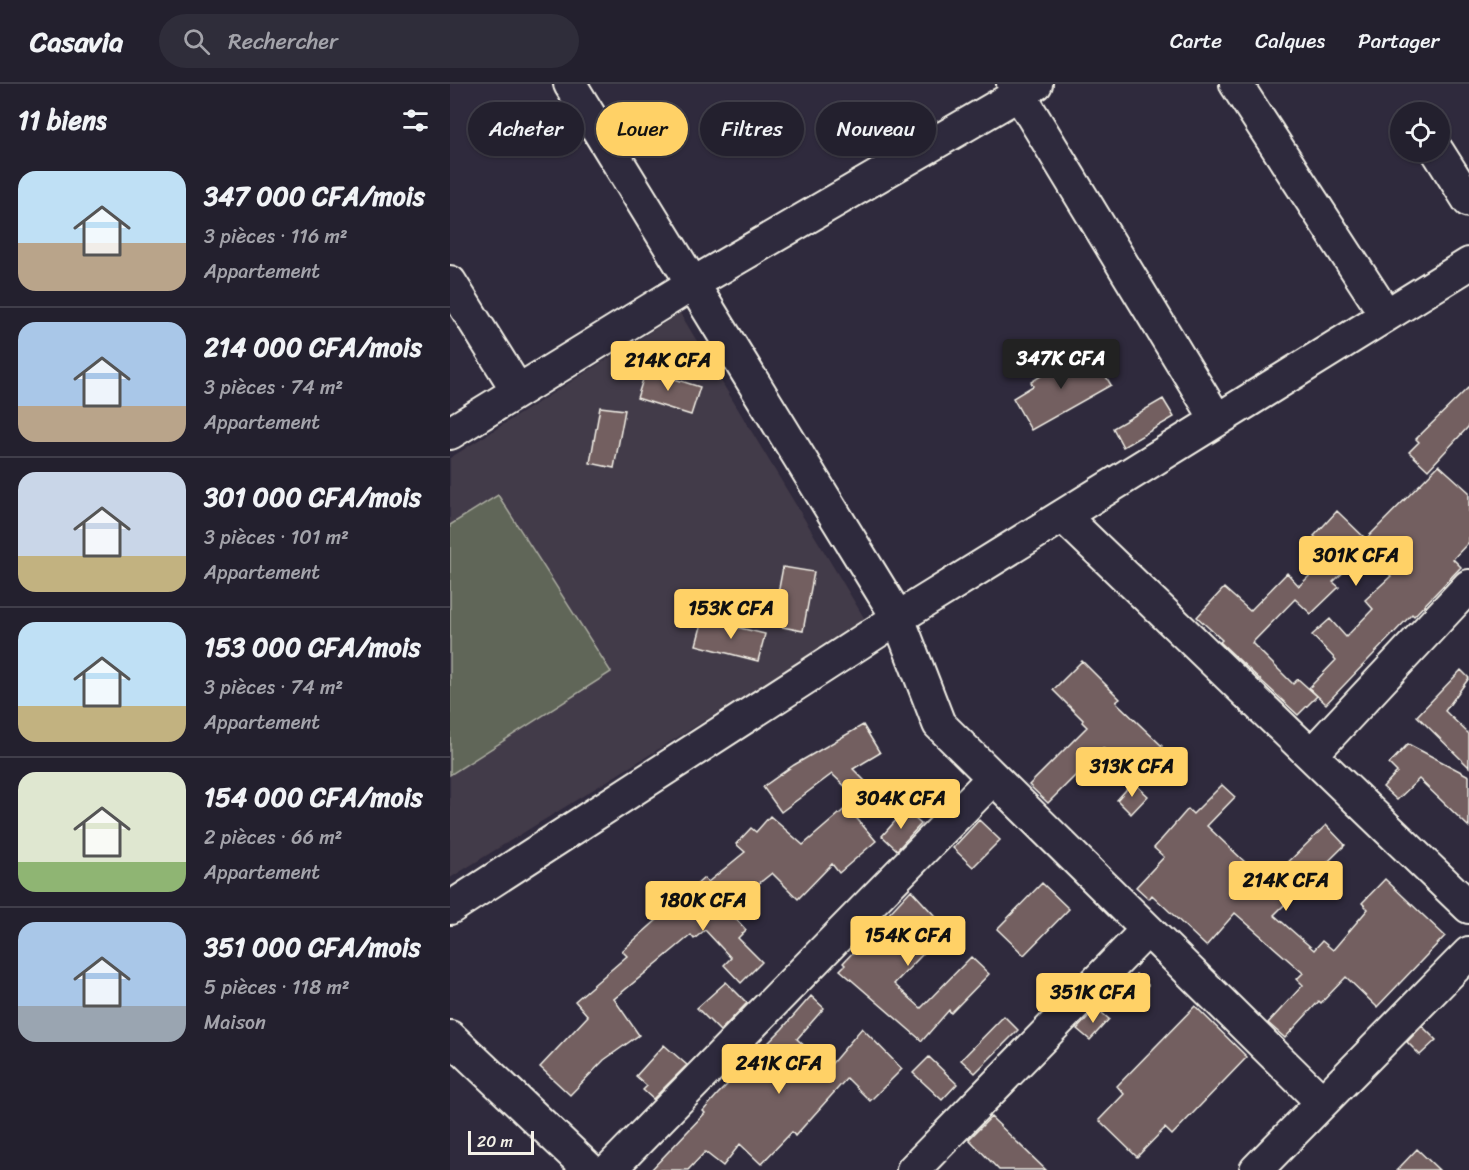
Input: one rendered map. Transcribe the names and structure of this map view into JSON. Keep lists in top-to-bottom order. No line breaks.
{"scale_bar":"20 m","page":{"header":"Casavia","search":"Rechercher","nav":["Carte","Calques","Partager"],"heading":"11 biens","chip":["Acheter","Louer","Filtres","Nouveau"],"list":[{"name":"347 000 CFA/mois","note":"3 pièces · 116 m² · Appartement"},{"name":"214 000 CFA/mois","note":"3 pièces · 74 m² · Appartement"},{"name":"301 000 CFA/mois","note":"3 pièces · 101 m² · Appartement"},{"name":"153 000 CFA/mois","note":"3 pièces · 74 m² · Appartement"},{"name":"154 000 CFA/mois","note":"2 pièces · 66 m² · Appartement"},{"name":"351 000 CFA/mois","note":"5 pièces · 118 m² · Maison"}],"price":["347K CFA","214K CFA","301K CFA","153K CFA","313K CFA","304K CFA","214K CFA","180K CFA","154K CFA","351K CFA","241K CFA"],"scale":"20 m"}}
